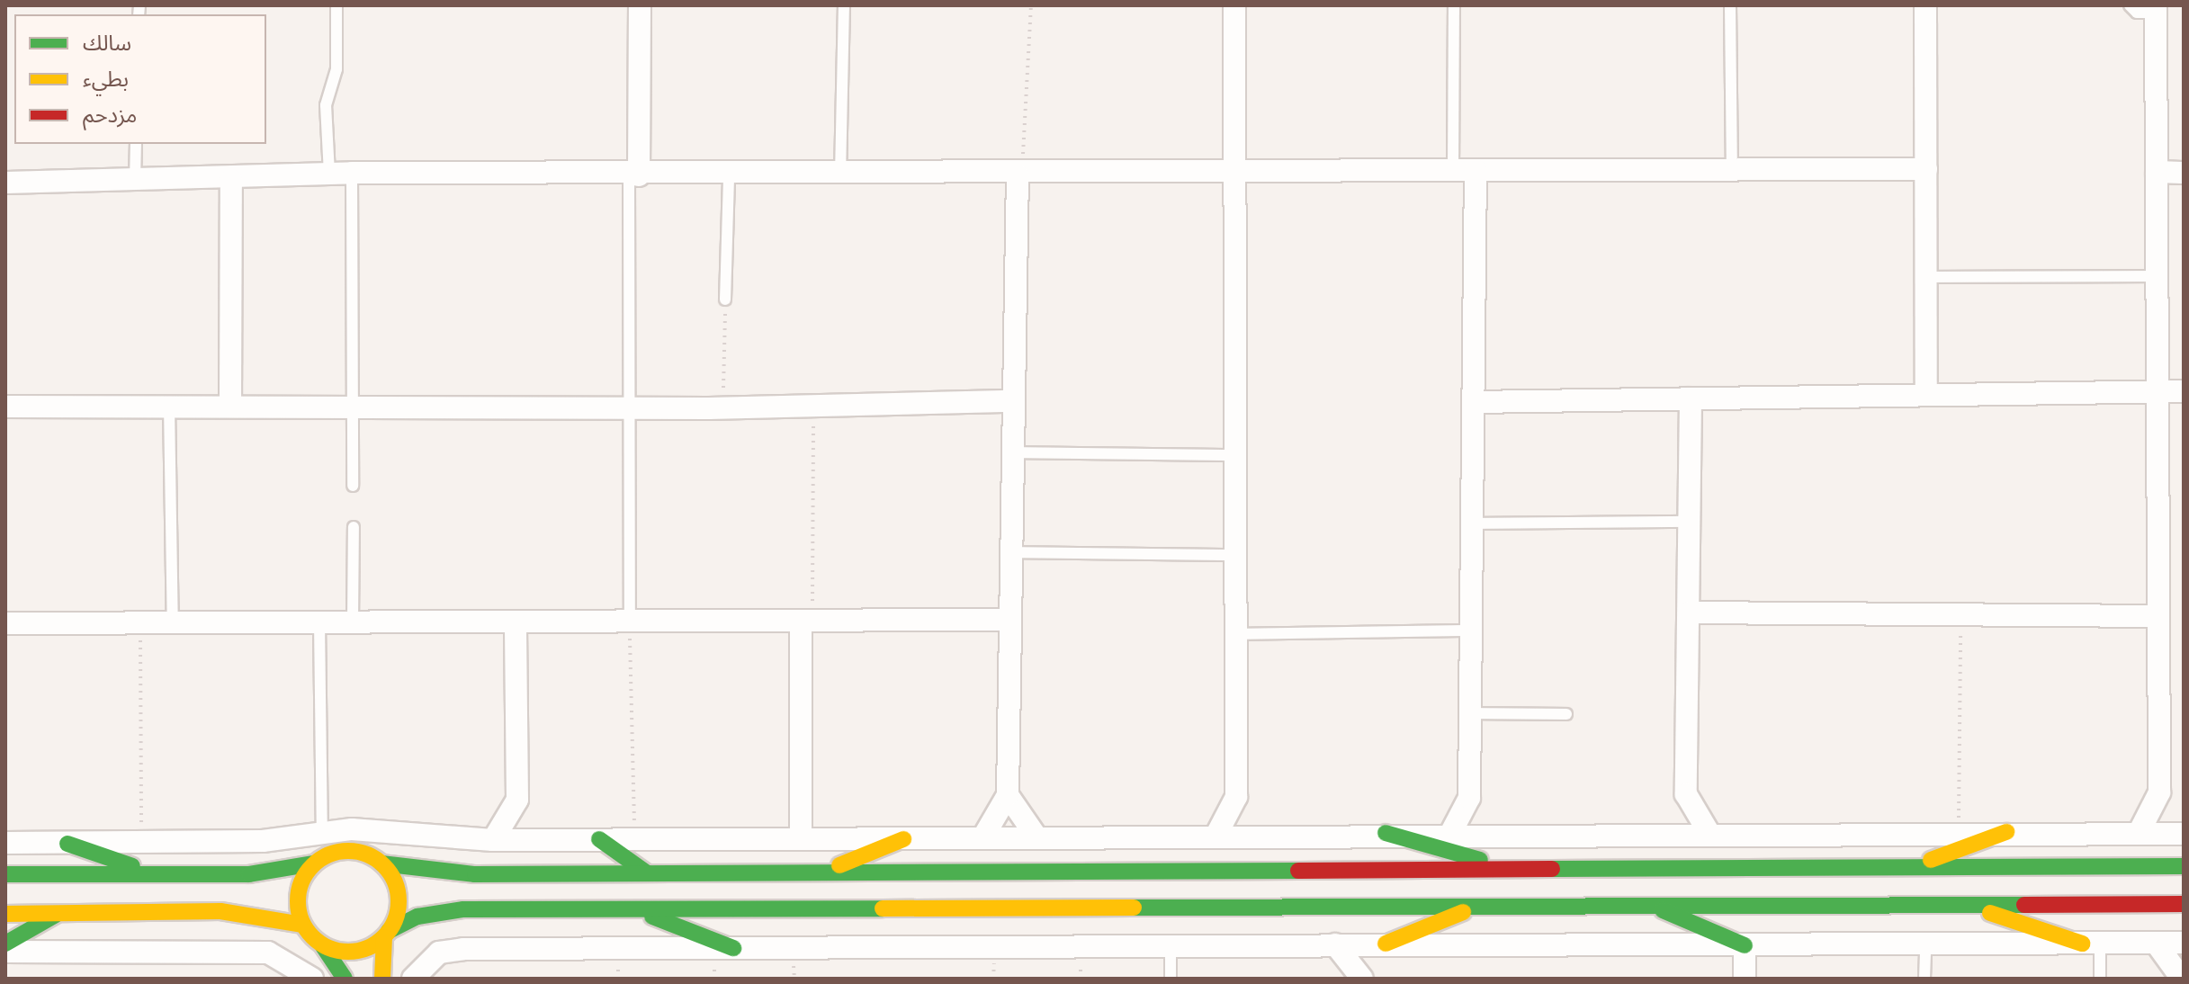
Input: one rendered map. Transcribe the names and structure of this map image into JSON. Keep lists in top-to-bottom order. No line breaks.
{"legend":["سالك","بطيء","مزدحم"]}
